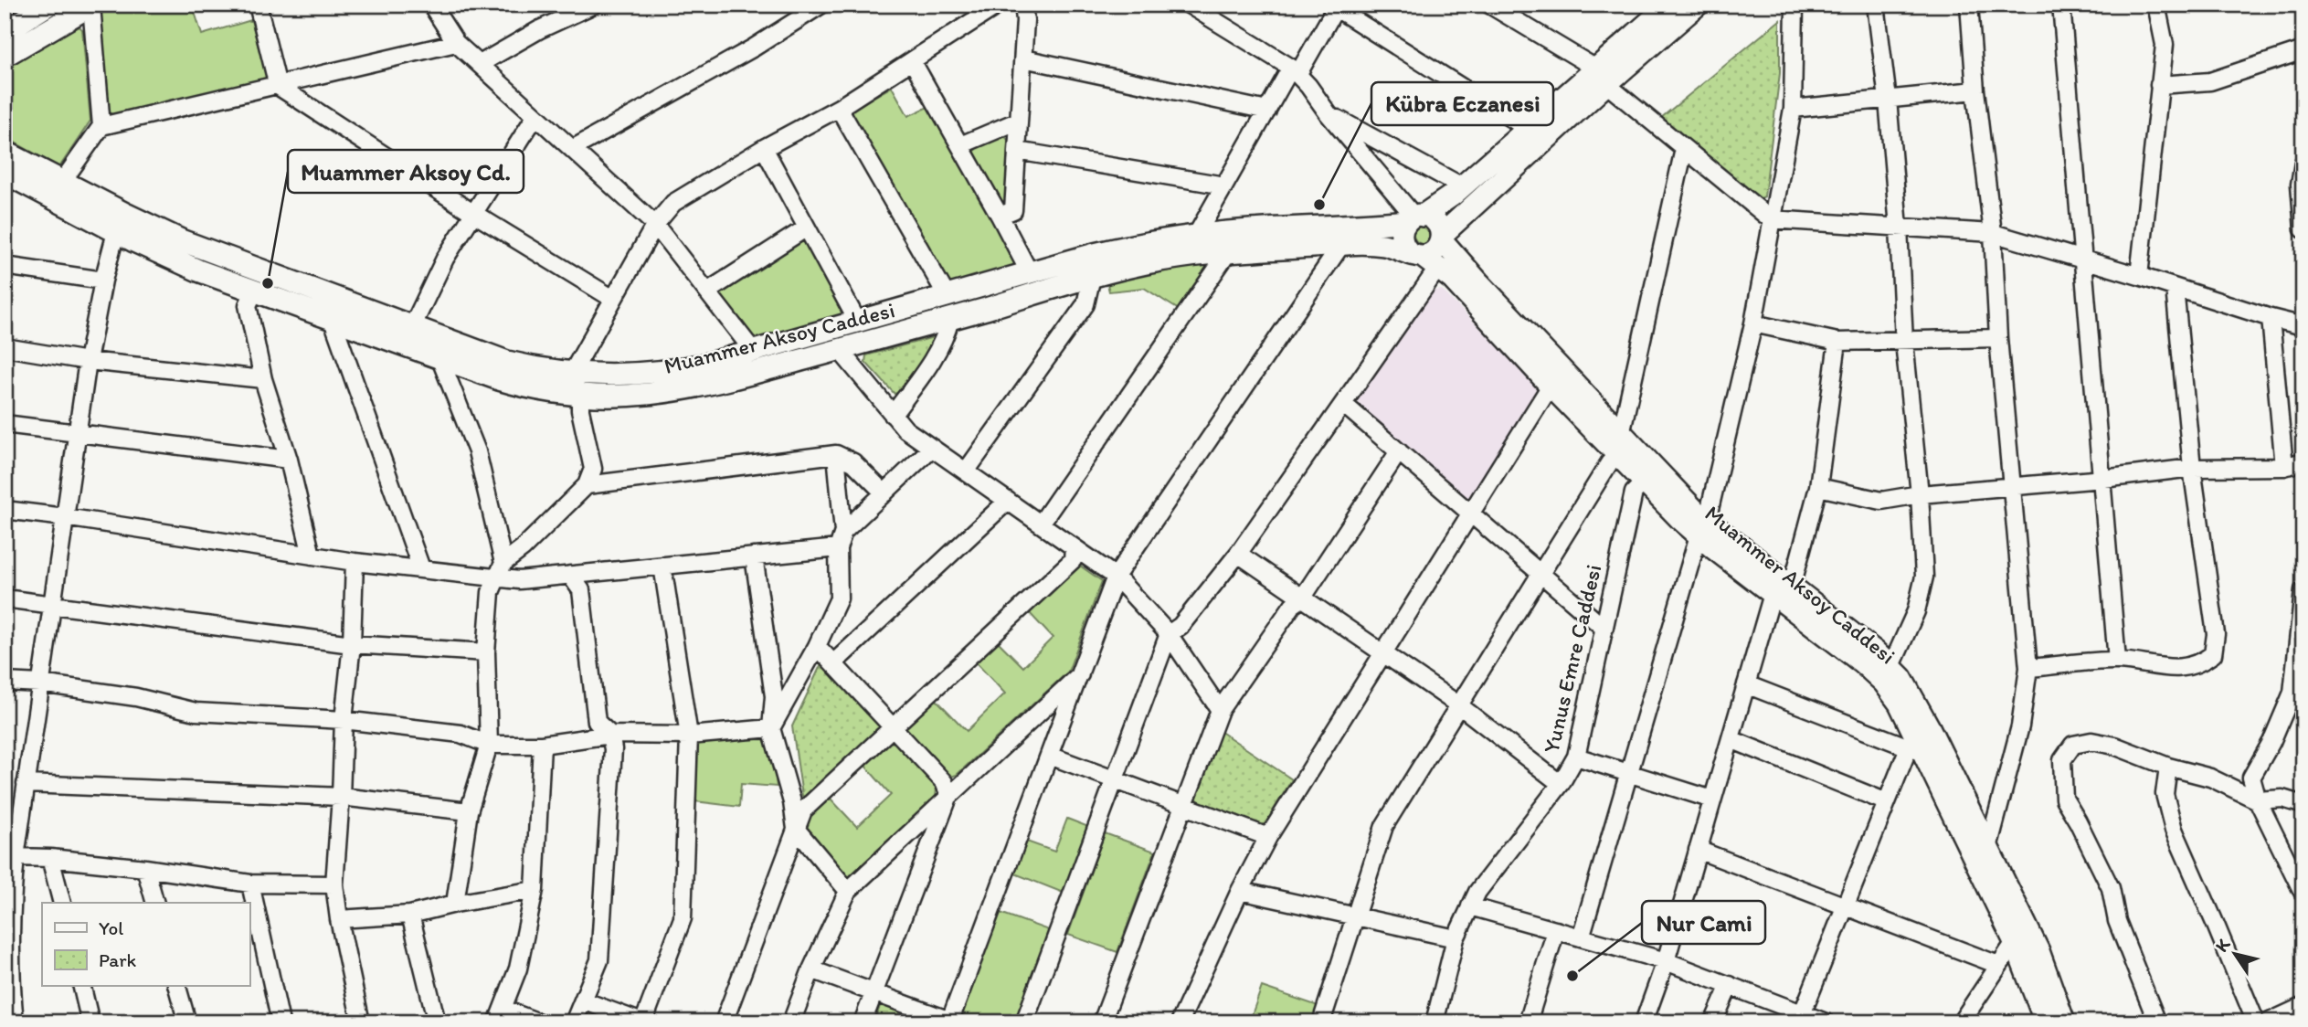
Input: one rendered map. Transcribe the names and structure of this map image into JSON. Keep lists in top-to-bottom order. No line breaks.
{"streets":{"main road":["Muammer Aksoy Caddesi"],"street":["Yunus Emre Caddesi"]},"places":["Kübra Eczanesi","Muammer Aksoy Cd.","Nur Cami"],"legend":["Yol","Park"],"north":"top left"}
